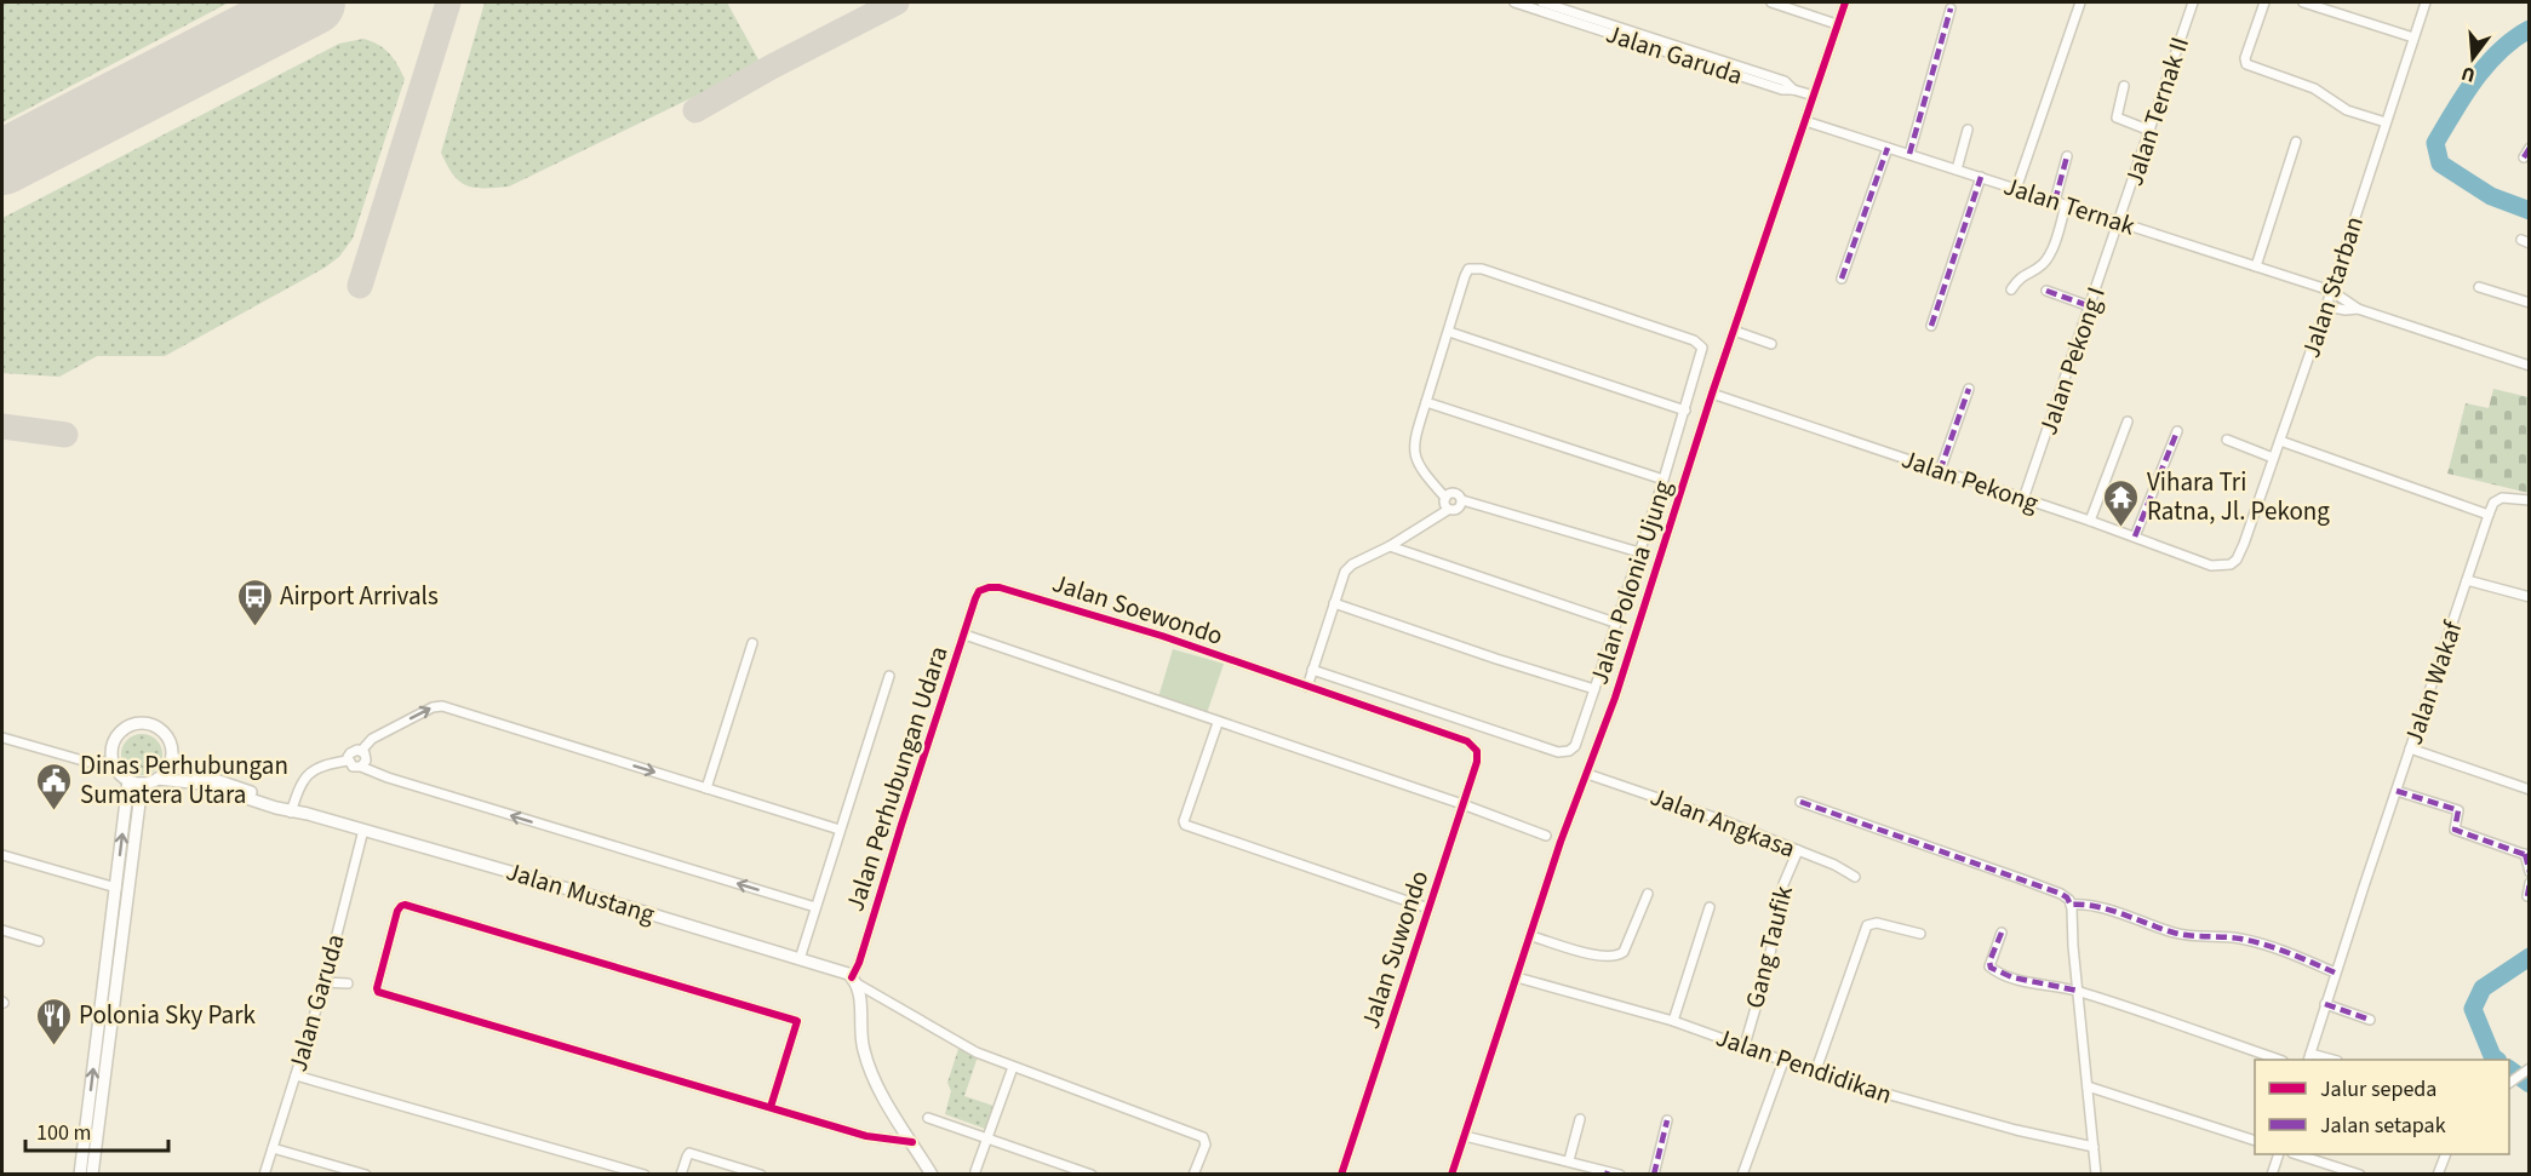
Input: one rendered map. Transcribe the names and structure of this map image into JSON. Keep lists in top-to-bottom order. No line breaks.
{"streets":{"main road":["Jalan Perhubungan Udara","Jalan Mustang"],"street":["Jalan Garuda","Jalan Ternak II","Jalan Ternak","Jalan Starban","Jalan Pekong I","Jalan Pekong","Jalan Polonia Ujung","Jalan Soewondo","Jalan Wakaf","Jalan Angkasa","Gang Taufik","Jalan Suwondo","Jalan Pendidikan"]},"crossings":[["Jalan Garuda","Jalan Polonia Ujung"],["Jalan Garuda","Jalan Mustang"],["Jalan Ternak II","Jalan Ternak"],["Jalan Ternak II","Jalan Pekong I"],["Jalan Ternak","Jalan Starban"],["Jalan Ternak","Jalan Pekong I"],["Jalan Ternak","Jalan Polonia Ujung"],["Jalan Starban","Jalan Pekong"],["Jalan Pekong I","Jalan Pekong"],["Jalan Pekong","Jalan Polonia Ujung"],["Jalan Polonia Ujung","Jalan Angkasa"],["Jalan Polonia Ujung","Jalan Pendidikan"],["Jalan Soewondo","Jalan Perhubungan Udara"],["Jalan Soewondo","Jalan Suwondo"],["Jalan Perhubungan Udara","Jalan Mustang"],["Jalan Angkasa","Gang Taufik"],["Gang Taufik","Jalan Pendidikan"]],"places":{"temple":["Vihara Tri Ratna, Jl. Pekong"],"bus stop":["Airport Arrivals"],"public building":["Dinas Perhubungan Sumatera Utara"],"restaurant":["Polonia Sky Park"]},"legend":["Jalur sepeda","Jalan setapak"],"scale_bar":"100 m","north":"bottom"}
